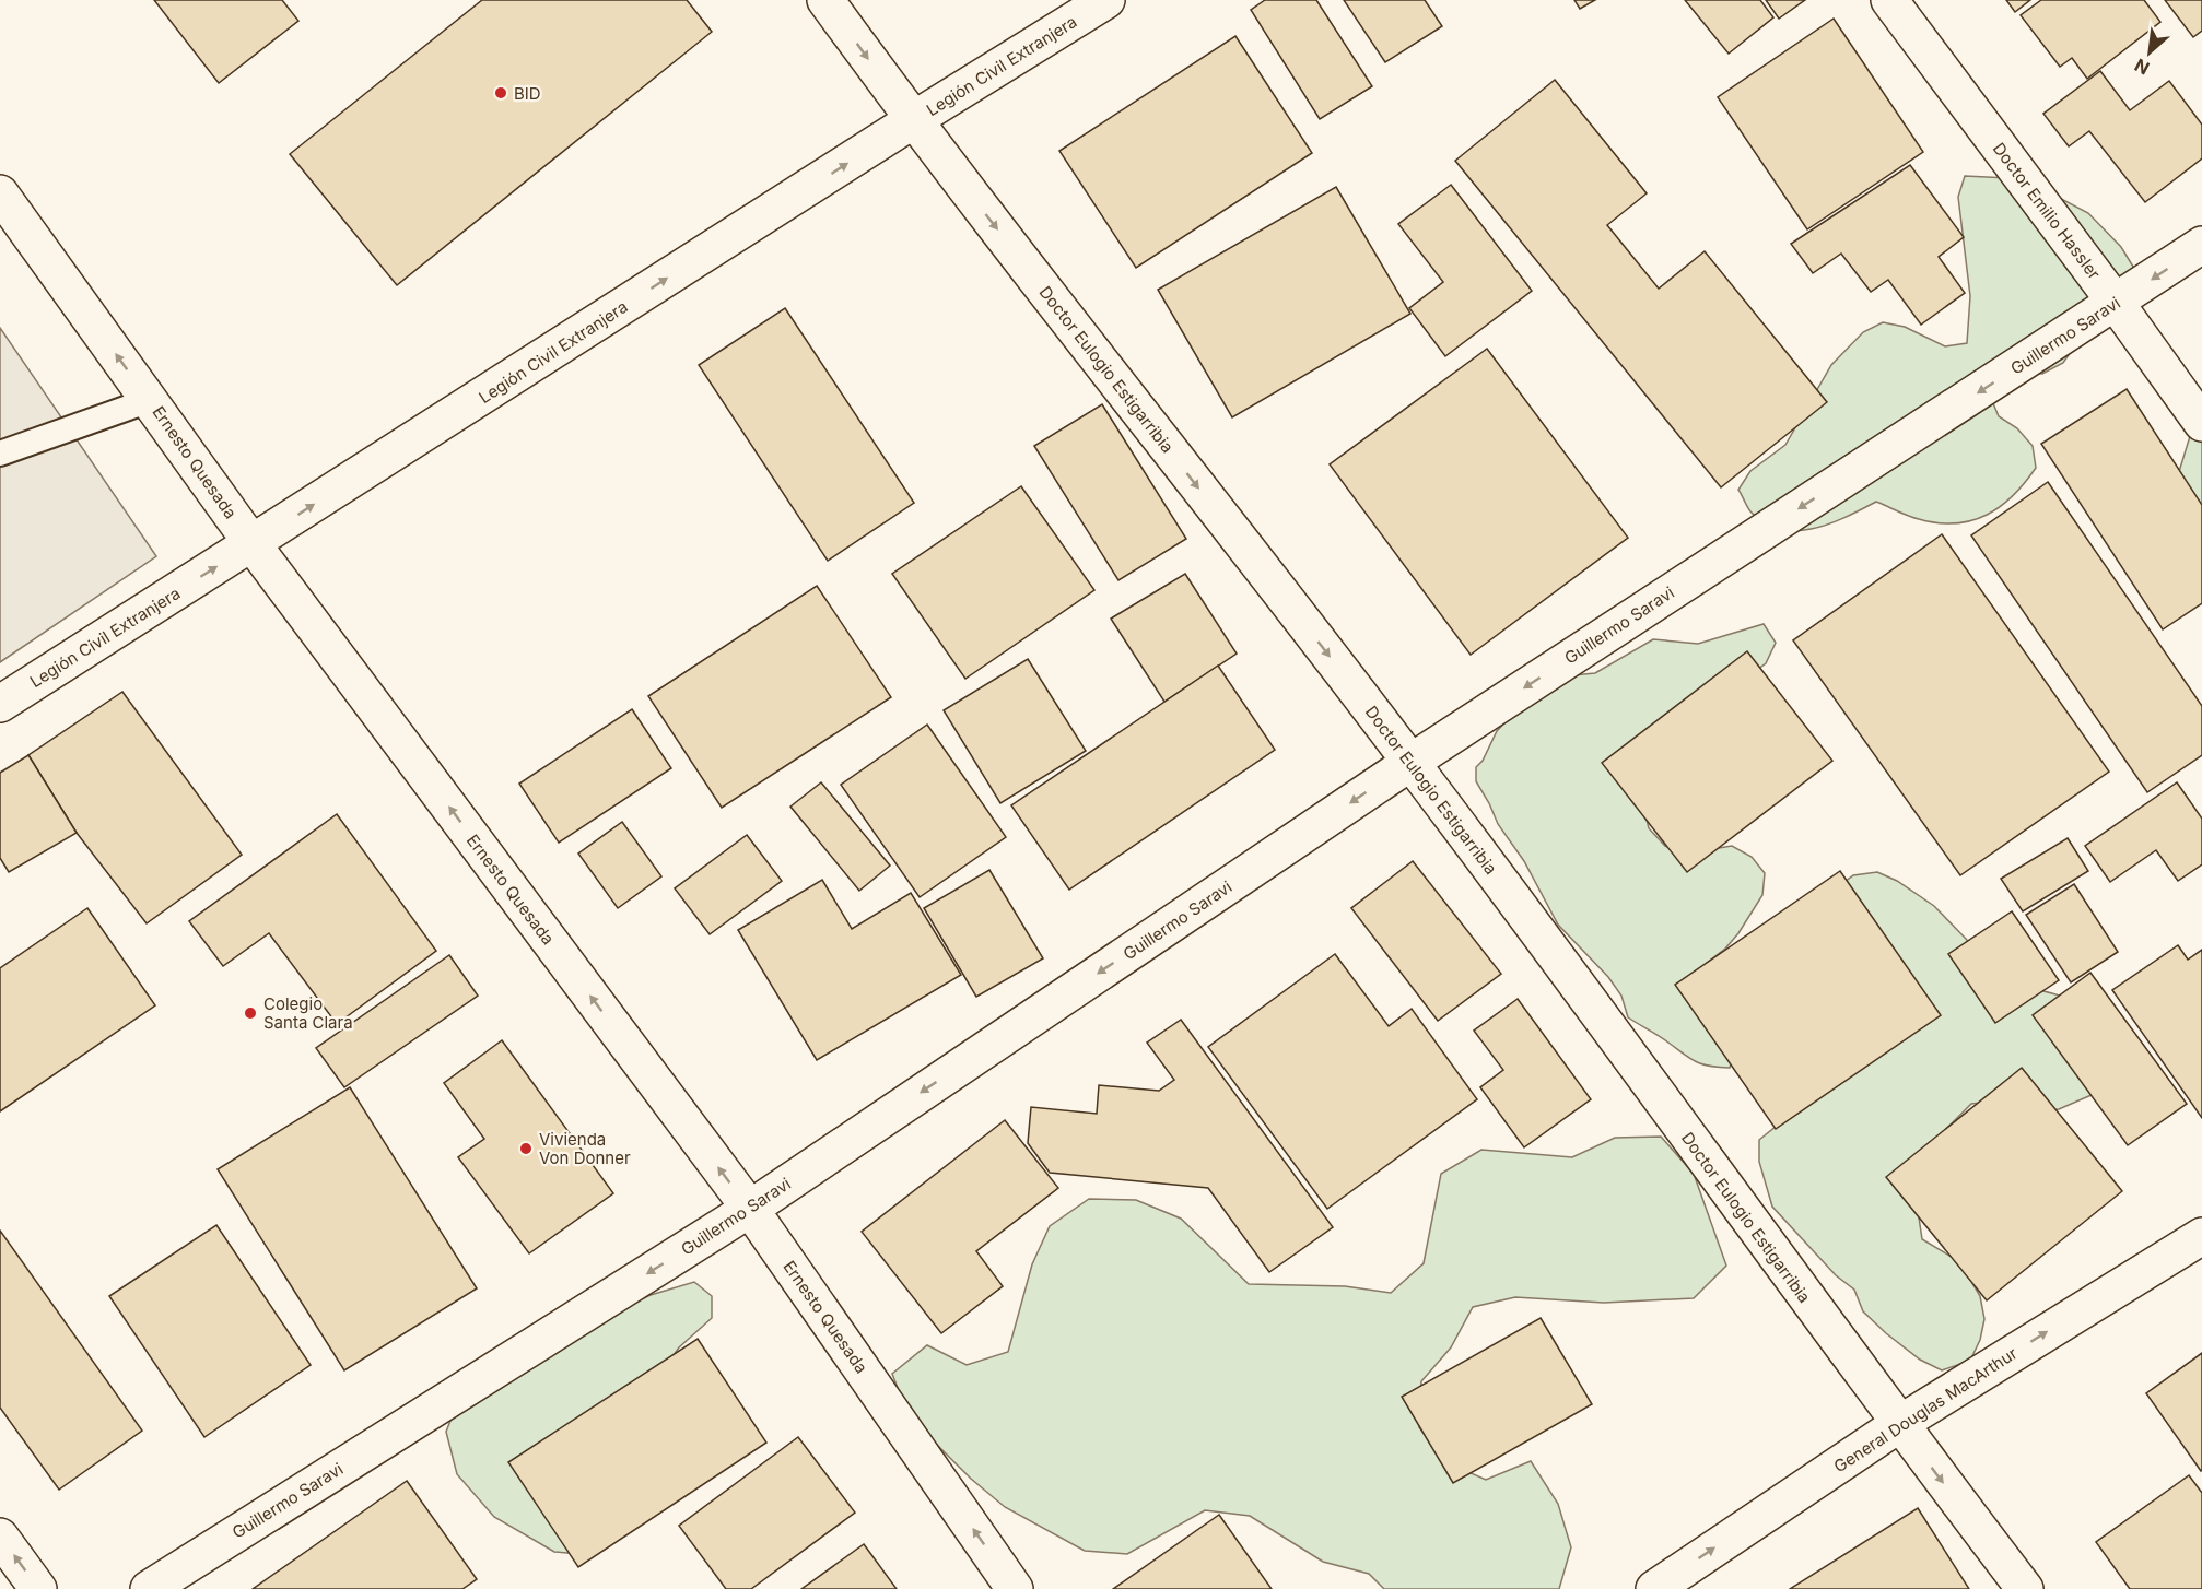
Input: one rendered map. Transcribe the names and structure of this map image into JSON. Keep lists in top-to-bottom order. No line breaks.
{"streets":{"main road":["Legión Civil Extranjera","Doctor Emilio Hassler","Guillermo Saravi","Doctor Eulogio Estigarribia","Ernesto Quesada","General Douglas MacArthur"]},"crossings":[["Legión Civil Extranjera","Doctor Eulogio Estigarribia"],["Legión Civil Extranjera","Ernesto Quesada"],["Doctor Emilio Hassler","Guillermo Saravi"],["Guillermo Saravi","Doctor Eulogio Estigarribia"],["Guillermo Saravi","Ernesto Quesada"],["Doctor Eulogio Estigarribia","General Douglas MacArthur"]],"one_way":["Legión Civil Extranjera","Guillermo Saravi","Doctor Eulogio Estigarribia","Ernesto Quesada","General Douglas MacArthur"],"places":["BID","Colegio Santa Clara","Vivienda Von Donner"],"north":"bottom left"}
